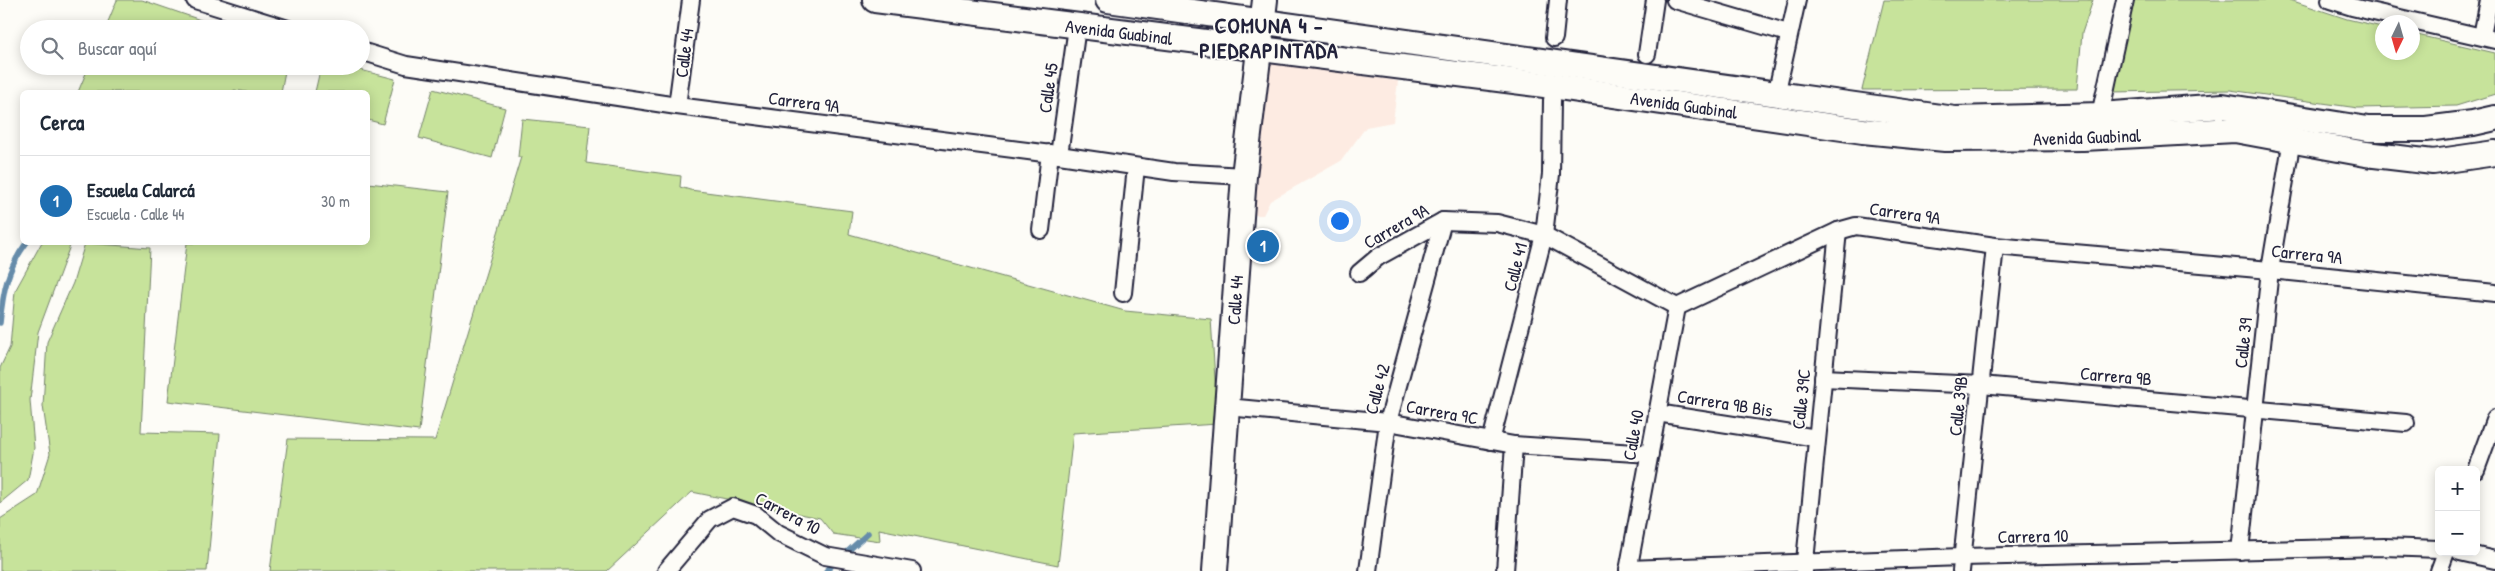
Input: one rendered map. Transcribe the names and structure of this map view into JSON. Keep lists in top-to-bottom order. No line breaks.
{"streets":{"main road":["Avenida Guabinal","Calle 44"],"street":["Calle 45","Carrera 9A","Calle 41","Calle 39","Carrera 9B","Calle 42","Calle 39C","Carrera 9B Bis","Calle 39B","Carrera 9C","Calle 40","Carrera 10"]},"crossings":[["Avenida Guabinal","Calle 44"],["Avenida Guabinal","Calle 45"],["Avenida Guabinal","Calle 39"],["Calle 44","Carrera 9A"],["Calle 44","Carrera 9C"],["Calle 45","Carrera 9A"],["Carrera 9A","Calle 41"],["Carrera 9A","Calle 39"],["Carrera 9A","Calle 42"],["Carrera 9A","Calle 39C"],["Carrera 9A","Calle 39B"],["Carrera 9A","Calle 40"],["Calle 41","Carrera 9C"],["Calle 39","Carrera 9B"],["Calle 39","Carrera 10"],["Carrera 9B","Calle 39C"],["Carrera 9B","Calle 39B"],["Calle 42","Carrera 9C"],["Calle 39C","Carrera 9B Bis"],["Calle 39C","Carrera 10"],["Carrera 9B Bis","Calle 40"],["Calle 39B","Carrera 10"],["Carrera 9C","Calle 40"],["Calle 40","Carrera 10"]],"districts":["COMUNA 4 - PIEDRAPINTADA"],"north":"bottom","page":{"search":"Buscar aquí","heading":"Cerca","list":[{"mark":"1","name":"Escuela Calarcá","note":"Escuela · Calle 44","value":"30 m"}],"pins":"1","map_buttons":["+","−"]}}
